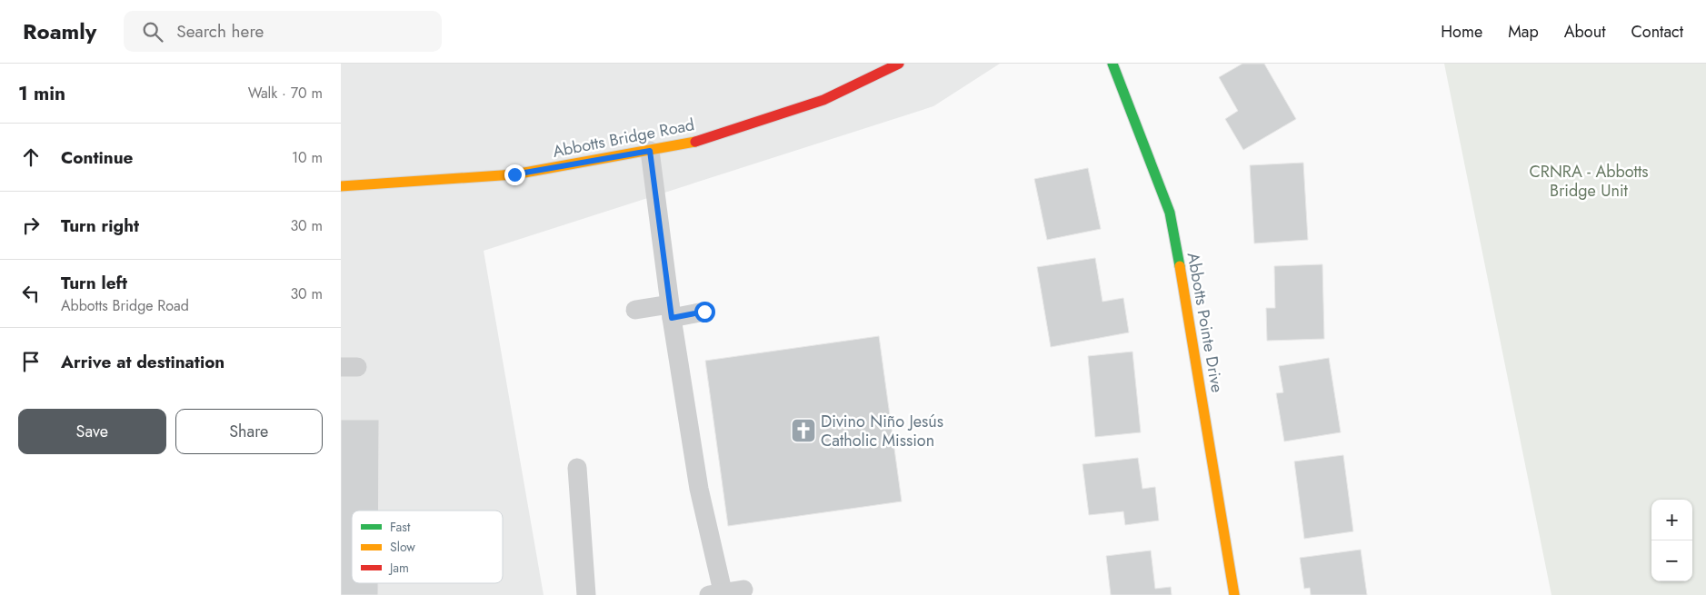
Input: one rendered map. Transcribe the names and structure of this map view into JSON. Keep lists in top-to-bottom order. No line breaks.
{"streets":{"main road":["Abbotts Bridge Road","Abbotts Pointe Drive"]},"parks":["CRNRA - Abbotts Bridge Unit"],"places":{"church":["Divino Niño Jesús Catholic Mission"]},"legend":["Fast","Slow","Jam"],"page":{"header":"Roamly","search":"Search here","nav":["Home","Map","About","Contact"],"heading":["1 min","Walk · 70 m"],"list":[["Continue","10 m"],["Turn right","30 m"],["Turn left","Abbotts Bridge Road","30 m"],"Arrive at destination"],"buttons":["Save","Share"],"map_buttons":["+","−"]}}
